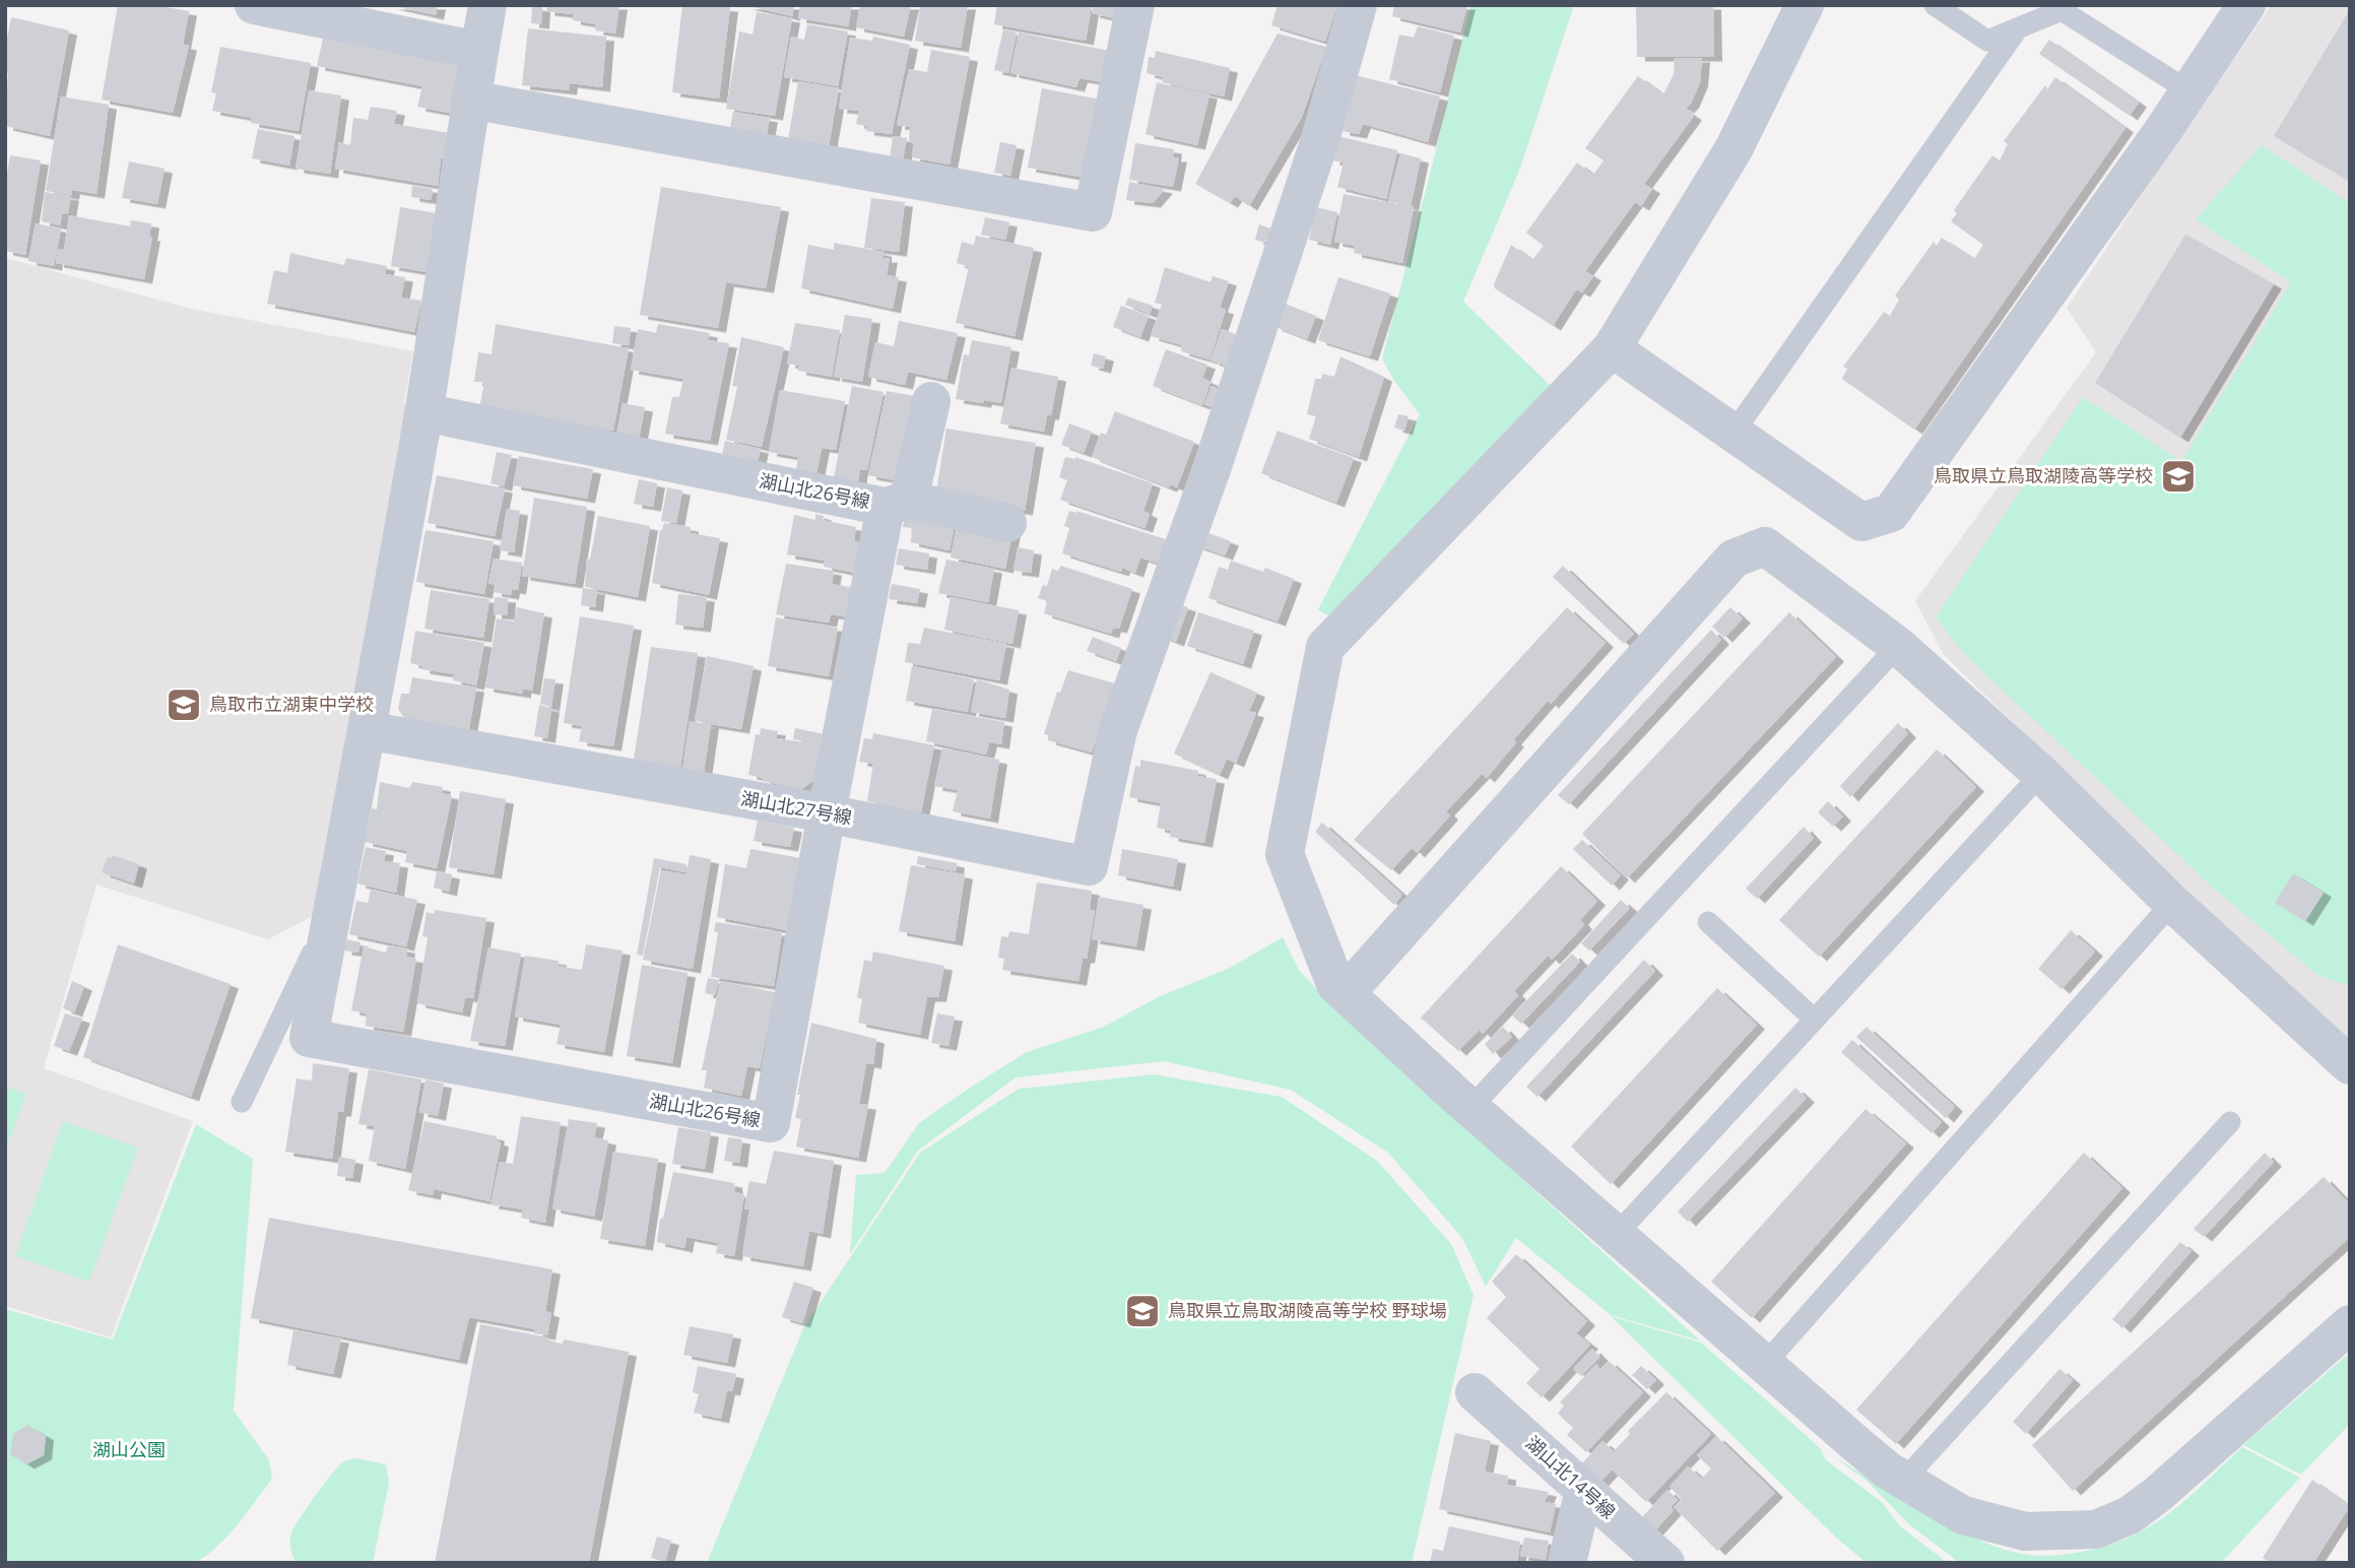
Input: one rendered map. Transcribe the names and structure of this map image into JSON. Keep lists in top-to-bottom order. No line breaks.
{"streets":{"street":["湖山北26号線","湖山北27号線","湖山北14号線"]},"crossings":[["湖山北26号線","湖山北27号線"]],"parks":["湖山公園"],"places":{"school or university":["鳥取県立鳥取湖陵高等学校","鳥取市立湖東中学校","鳥取県立鳥取湖陵高等学校 野球場"]}}
